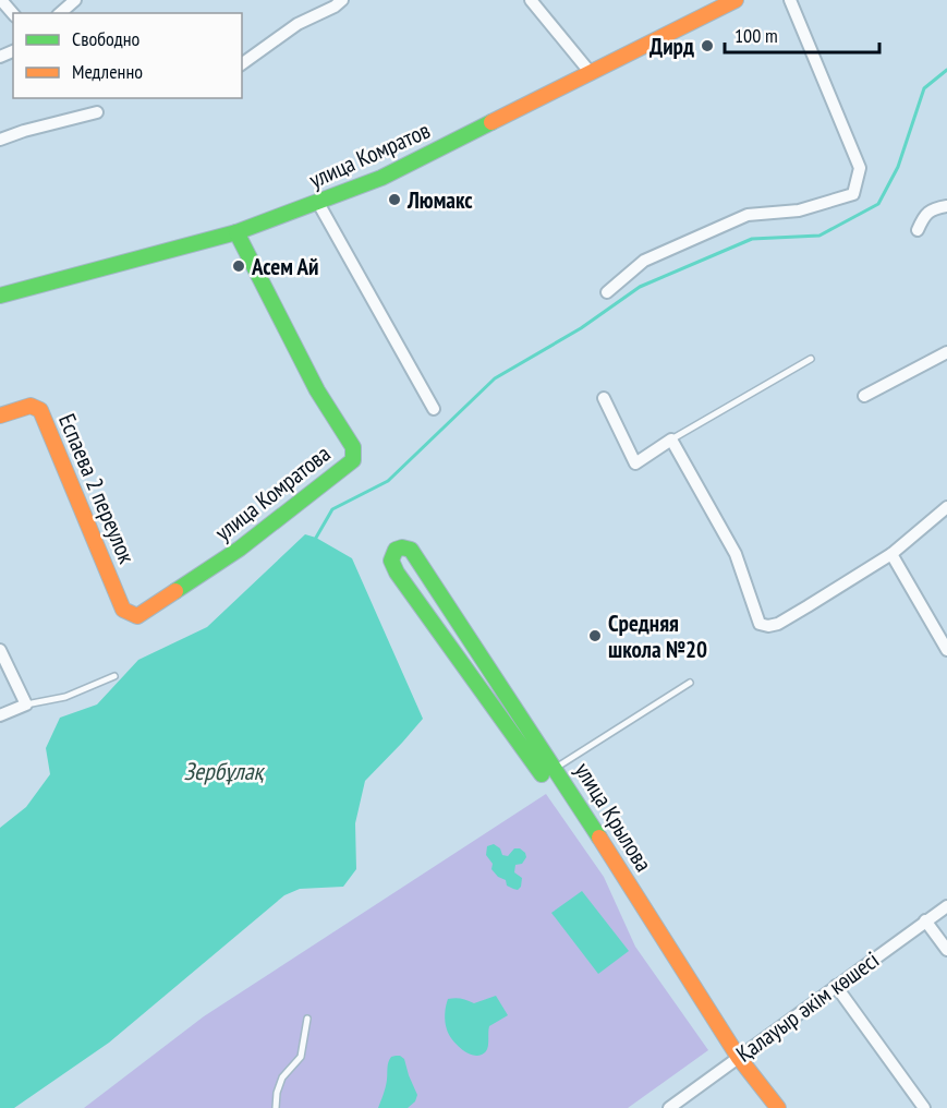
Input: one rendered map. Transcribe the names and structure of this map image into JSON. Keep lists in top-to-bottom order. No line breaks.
{"streets":{"street":["улица Комратов","Еспаева 2 переулок","улица Комратова","улица Крылова","Қалауыр әкім көшесі"]},"crossings":[["улица Комратов","улица Комратова"],["Еспаева 2 переулок","улица Комратова"],["улица Крылова","Қалауыр әкім көшесі"]],"water":["Зербұлақ"],"places":["Дирд","Люмакс","Асем Ай","Средняя школа №20"],"legend":["Свободно","Медленно"],"scale_bar":"100 m"}
